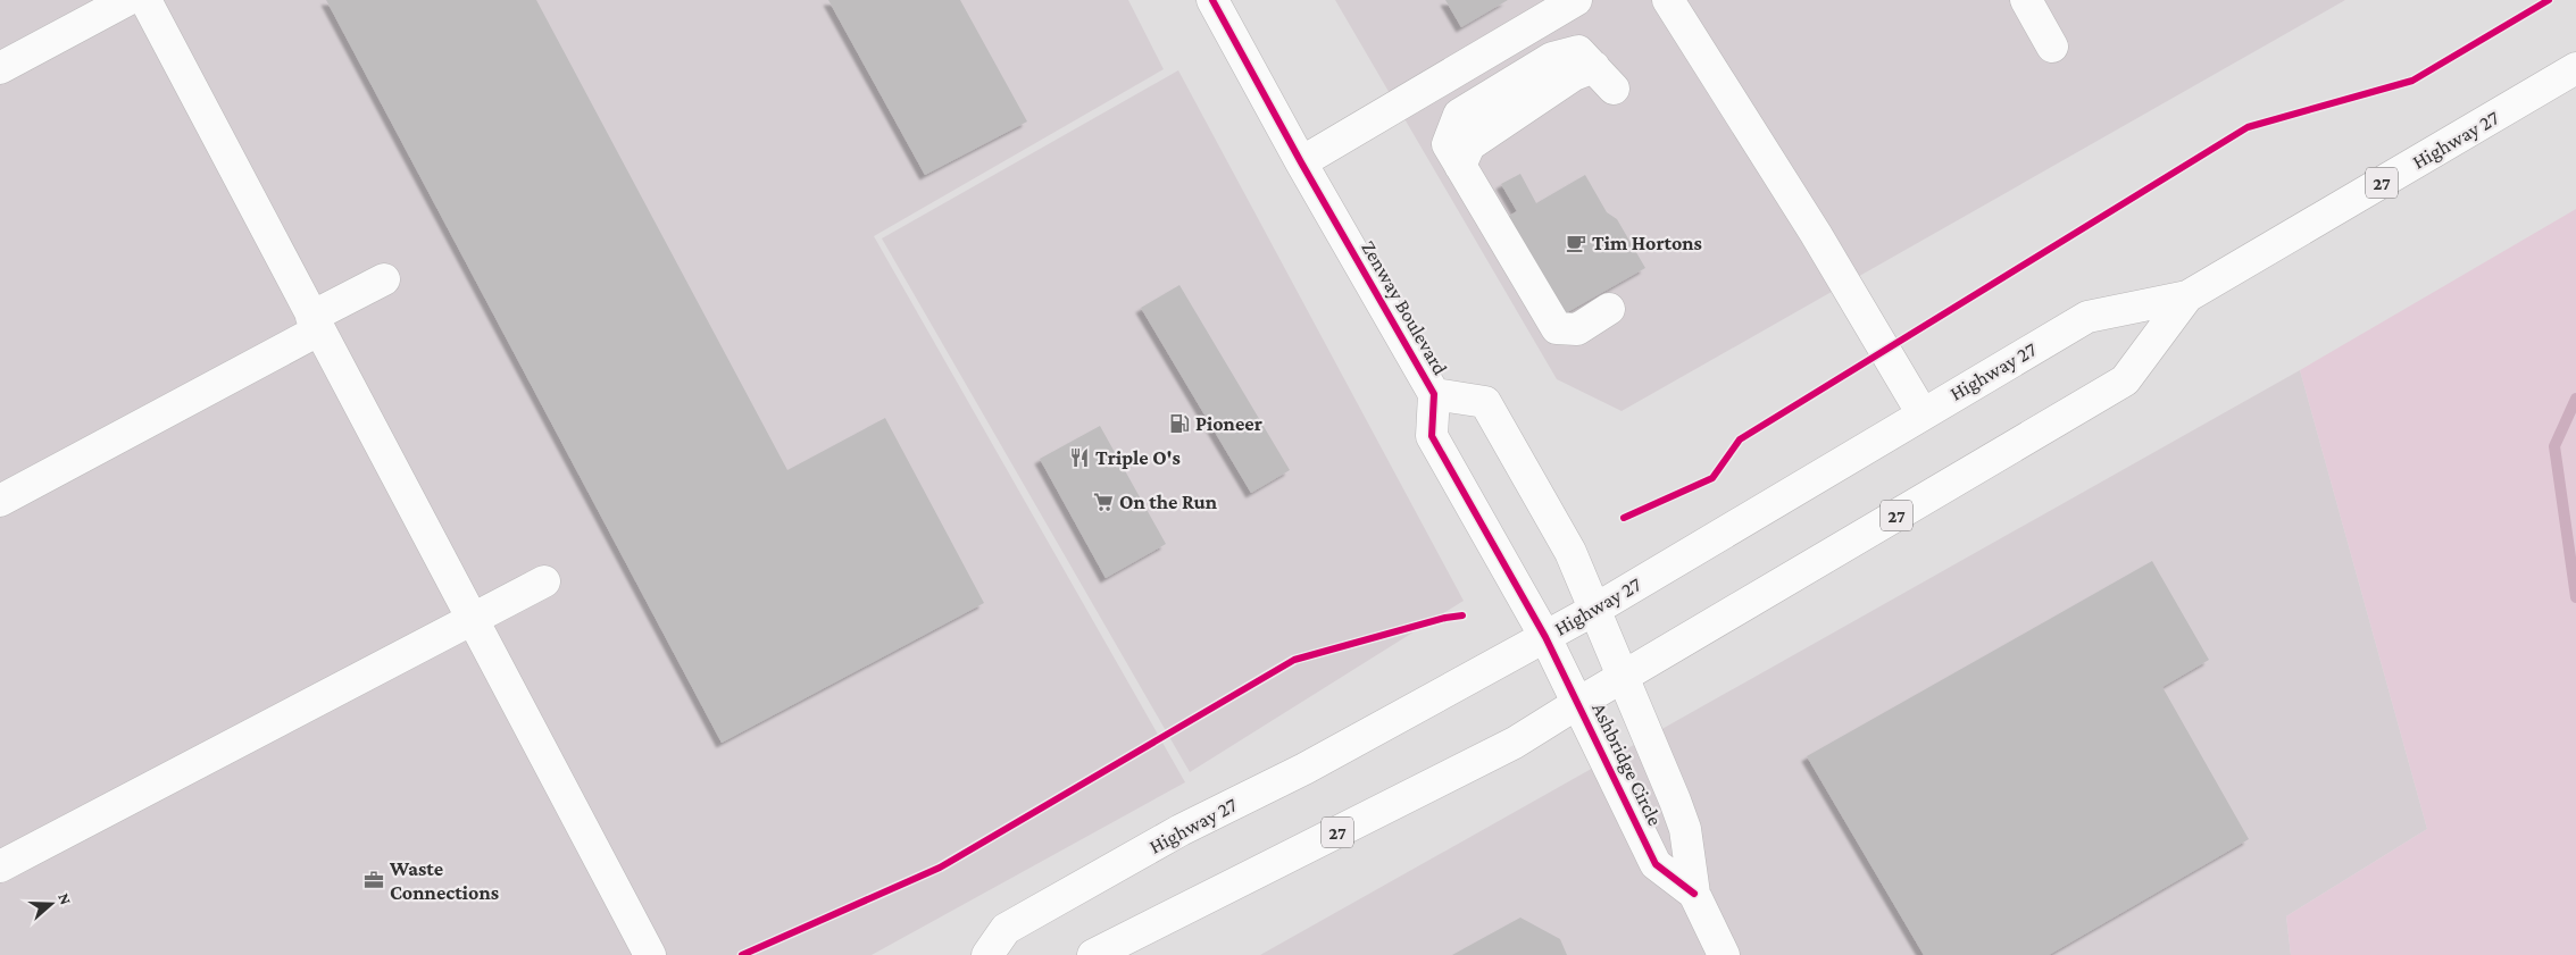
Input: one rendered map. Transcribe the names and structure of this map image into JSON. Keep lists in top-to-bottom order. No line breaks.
{"streets":{"main road":["Highway 27","27","Zenway Boulevard","Ashbridge Circle"]},"crossings":[["Highway 27","Zenway Boulevard"],["Highway 27","Ashbridge Circle"],["Zenway Boulevard","Ashbridge Circle"]],"places":{"cafe":["Tim Hortons"],"fuel station":["Pioneer"],"restaurant":["Triple O's"],"supermarket":["On the Run"],"office":["Waste Connections"]},"north":"right"}
